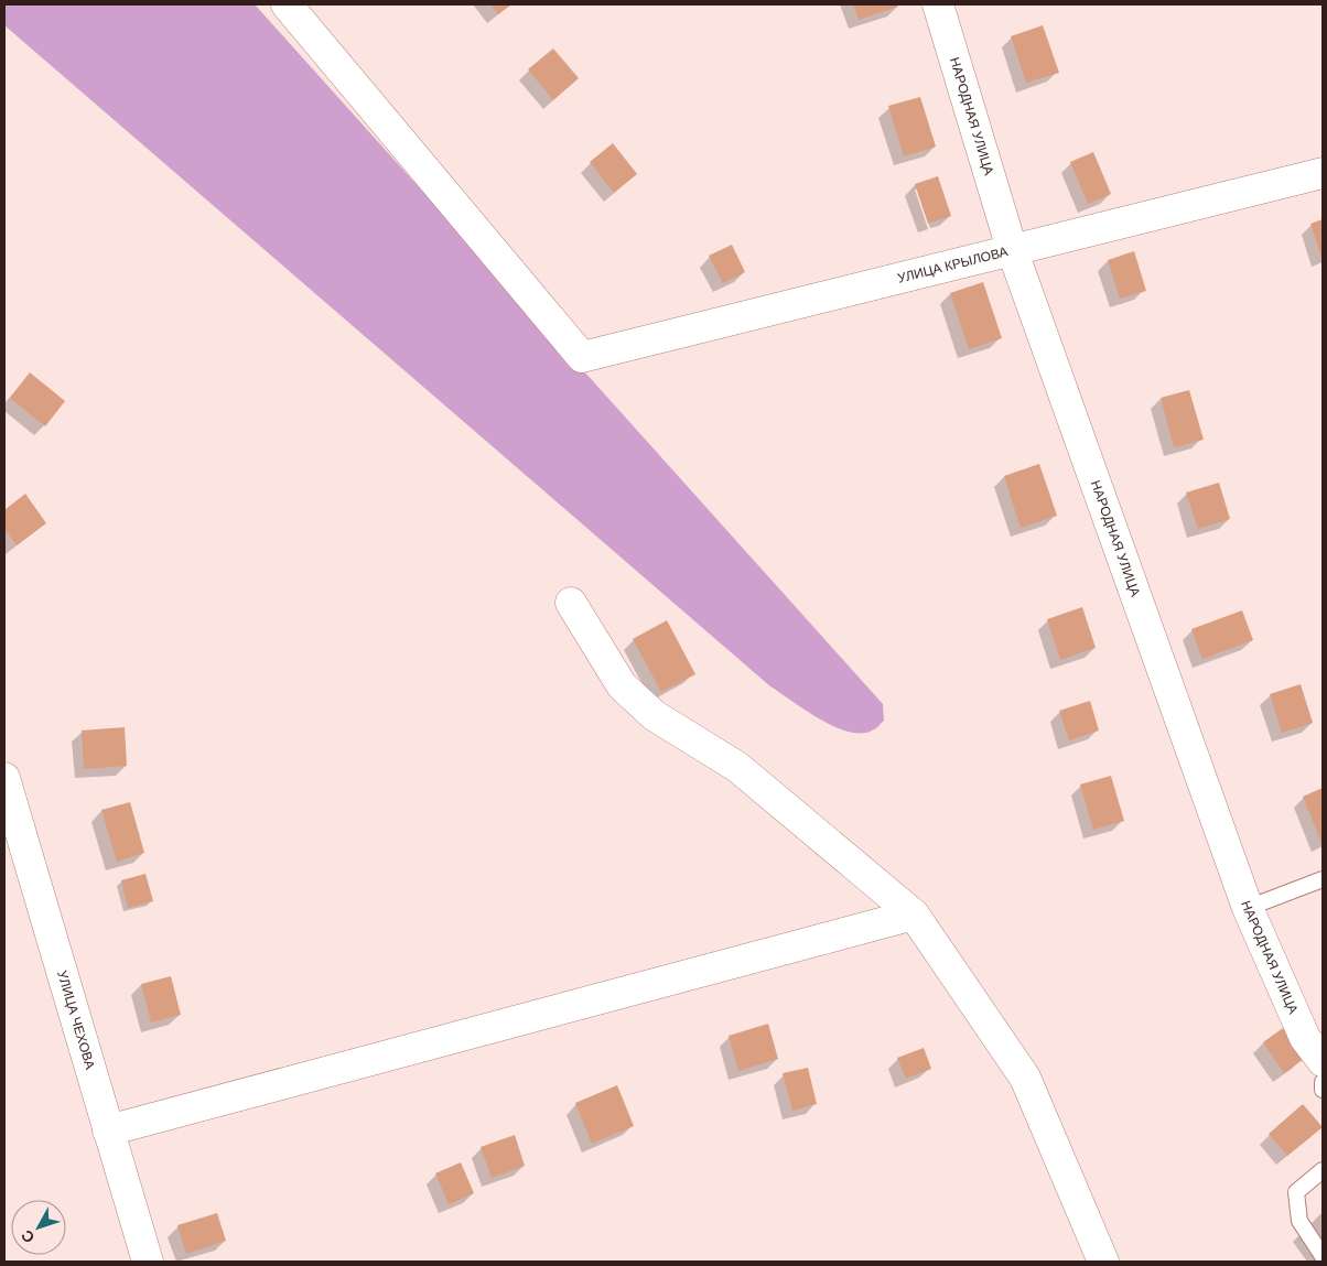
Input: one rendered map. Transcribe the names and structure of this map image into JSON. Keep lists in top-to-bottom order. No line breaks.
{"streets":{"street":["НАРОДНАЯ УЛИЦА","УЛИЦА КРЫЛОВА","УЛИЦА ЧЕХОВА"]},"crossings":[["НАРОДНАЯ УЛИЦА","УЛИЦА КРЫЛОВА"]],"north":"bottom left"}
